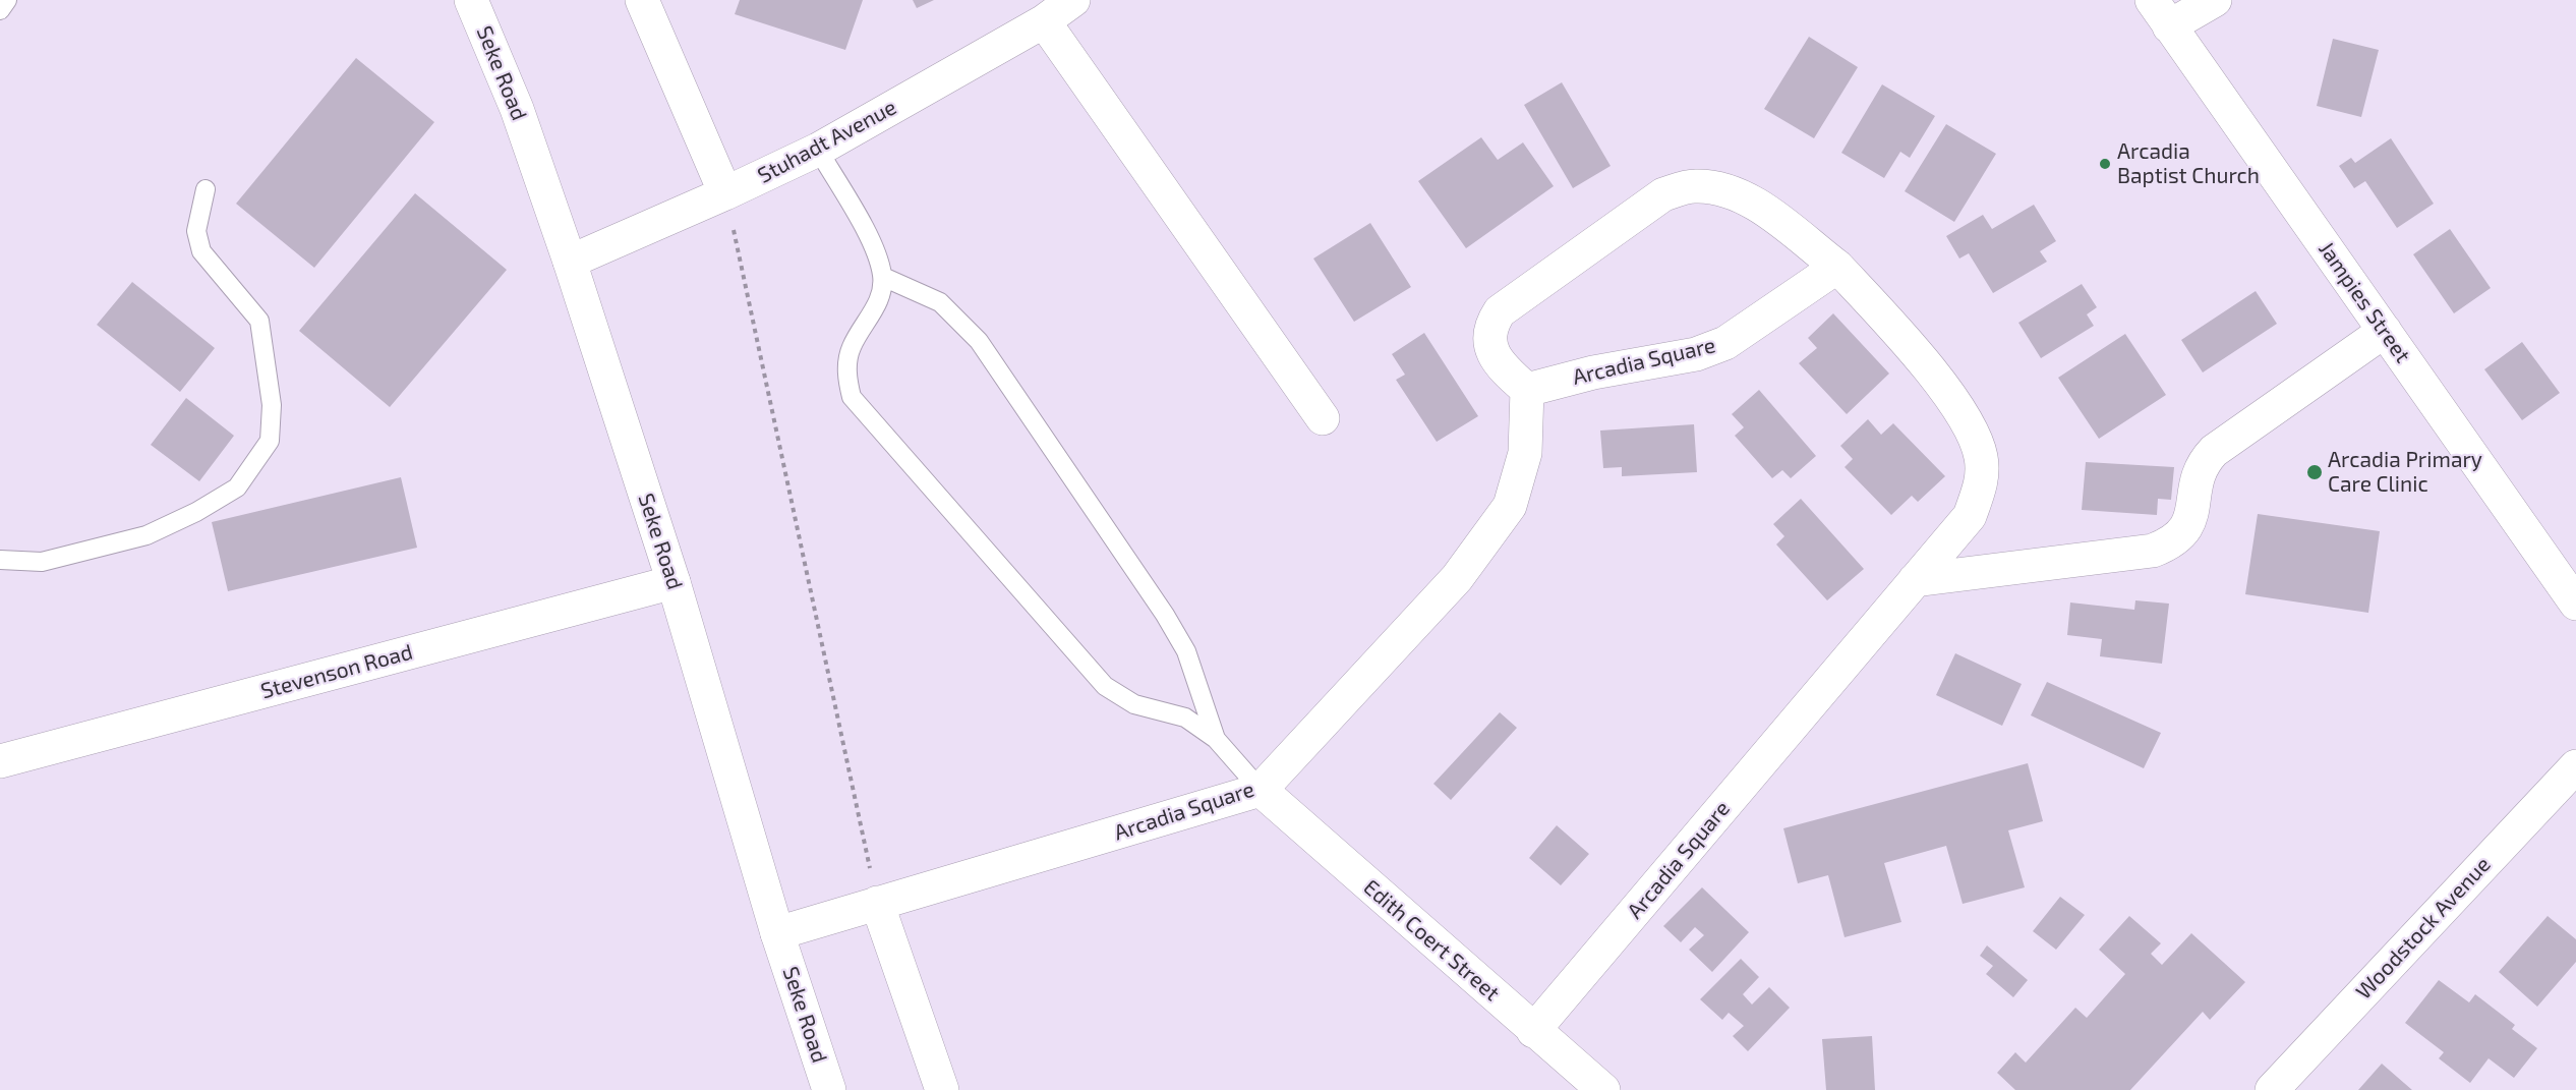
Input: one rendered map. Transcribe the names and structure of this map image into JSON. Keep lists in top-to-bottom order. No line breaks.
{"streets":{"street":["Seke Road","Stuhadt Avenue","Jampies Street","Arcadia Square","Stevenson Road","Woodstock Avenue","Edith Coert Street"]},"crossings":[["Seke Road","Stuhadt Avenue"],["Seke Road","Arcadia Square"],["Seke Road","Stevenson Road"],["Arcadia Square","Edith Coert Street"]],"places":["Arcadia Baptist Church","Arcadia Primary Care Clinic"]}
